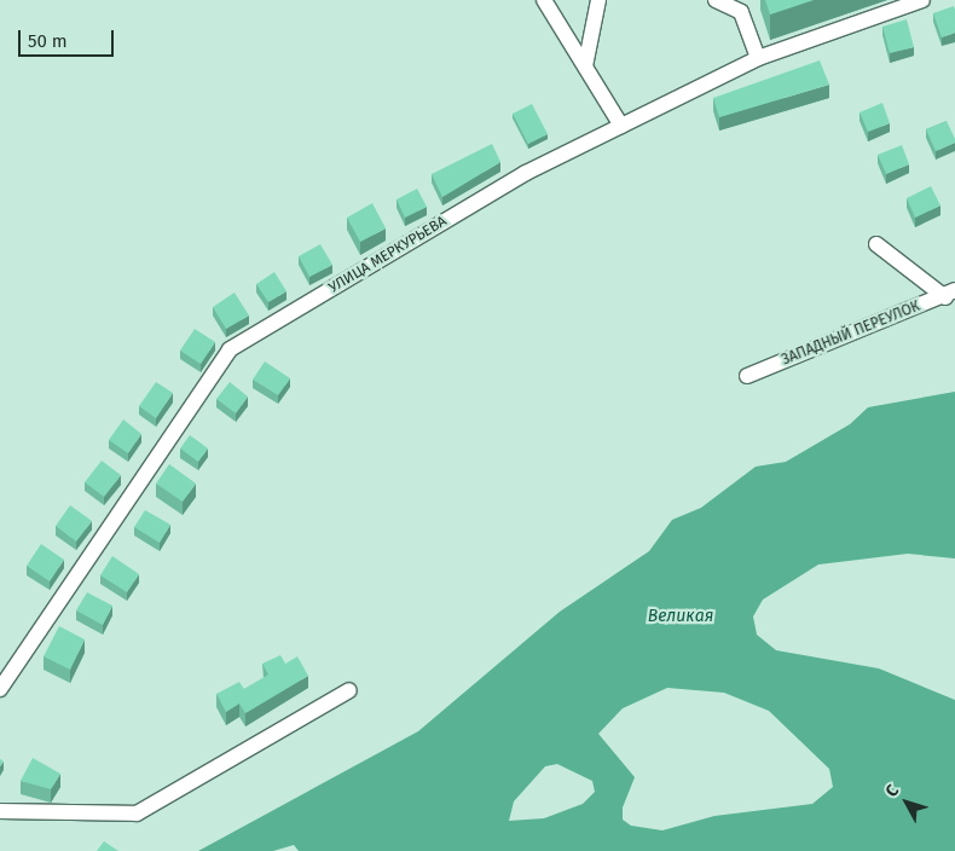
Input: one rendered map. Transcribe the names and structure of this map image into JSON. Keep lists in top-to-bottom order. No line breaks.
{"streets":{"street":["УЛИЦА МЕРКУРЬЕВА","ЗАПАДНЫЙ ПЕРЕУЛОК"]},"water":["Великая"],"scale_bar":"50 m","north":"top left"}
